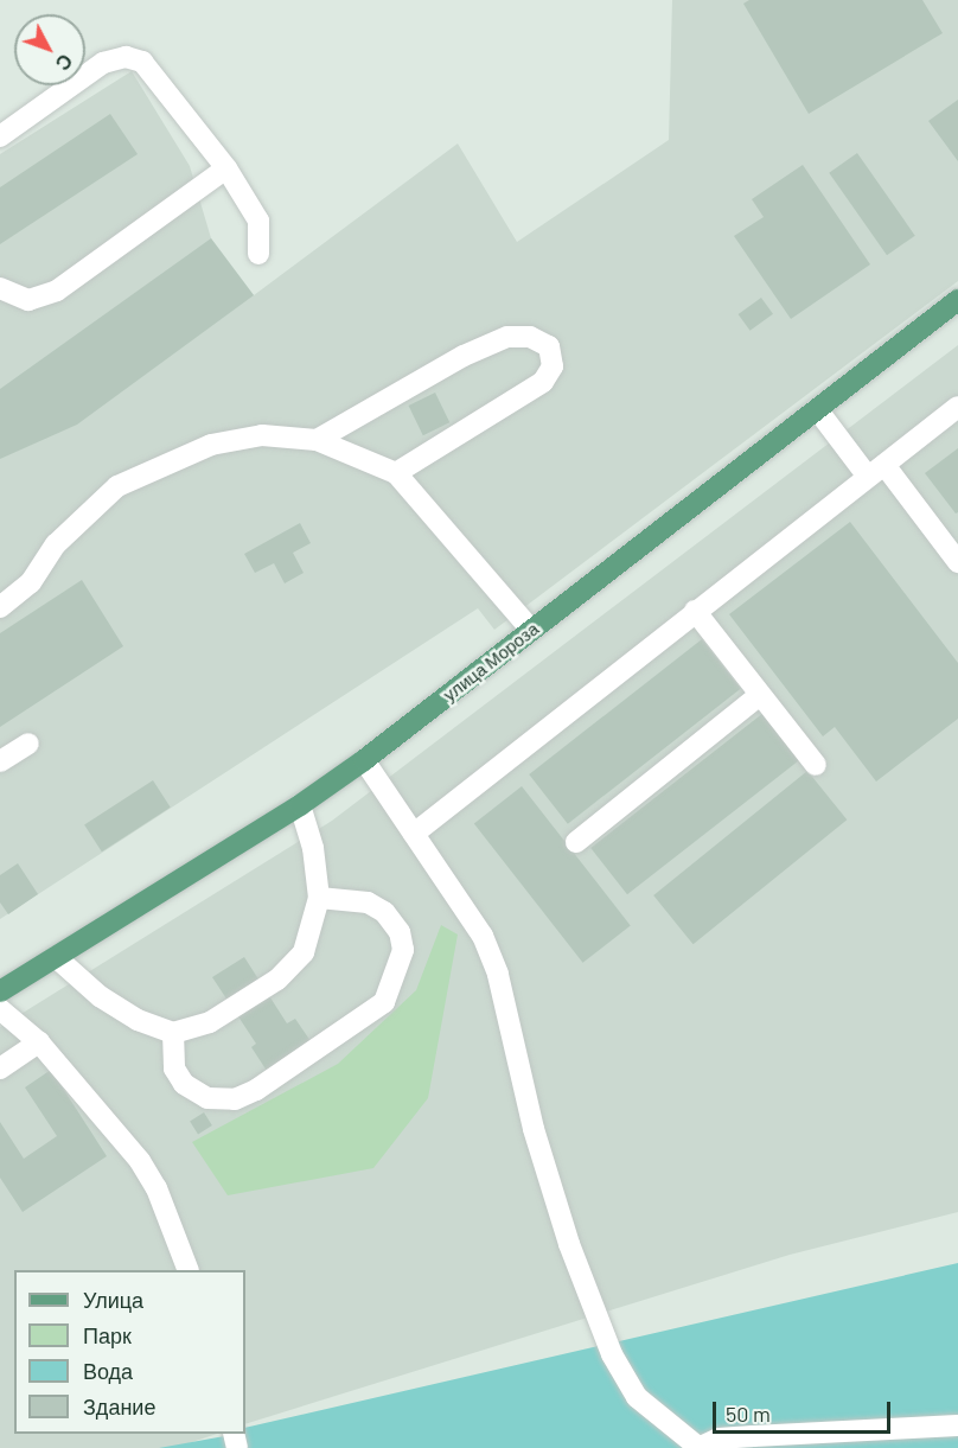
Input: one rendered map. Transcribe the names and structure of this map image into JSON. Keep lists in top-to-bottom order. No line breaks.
{"streets":{"main road":["улица Мороза"]},"legend":["Улица","Парк","Вода","Здание"],"scale_bar":"50 m","north":"bottom right"}
